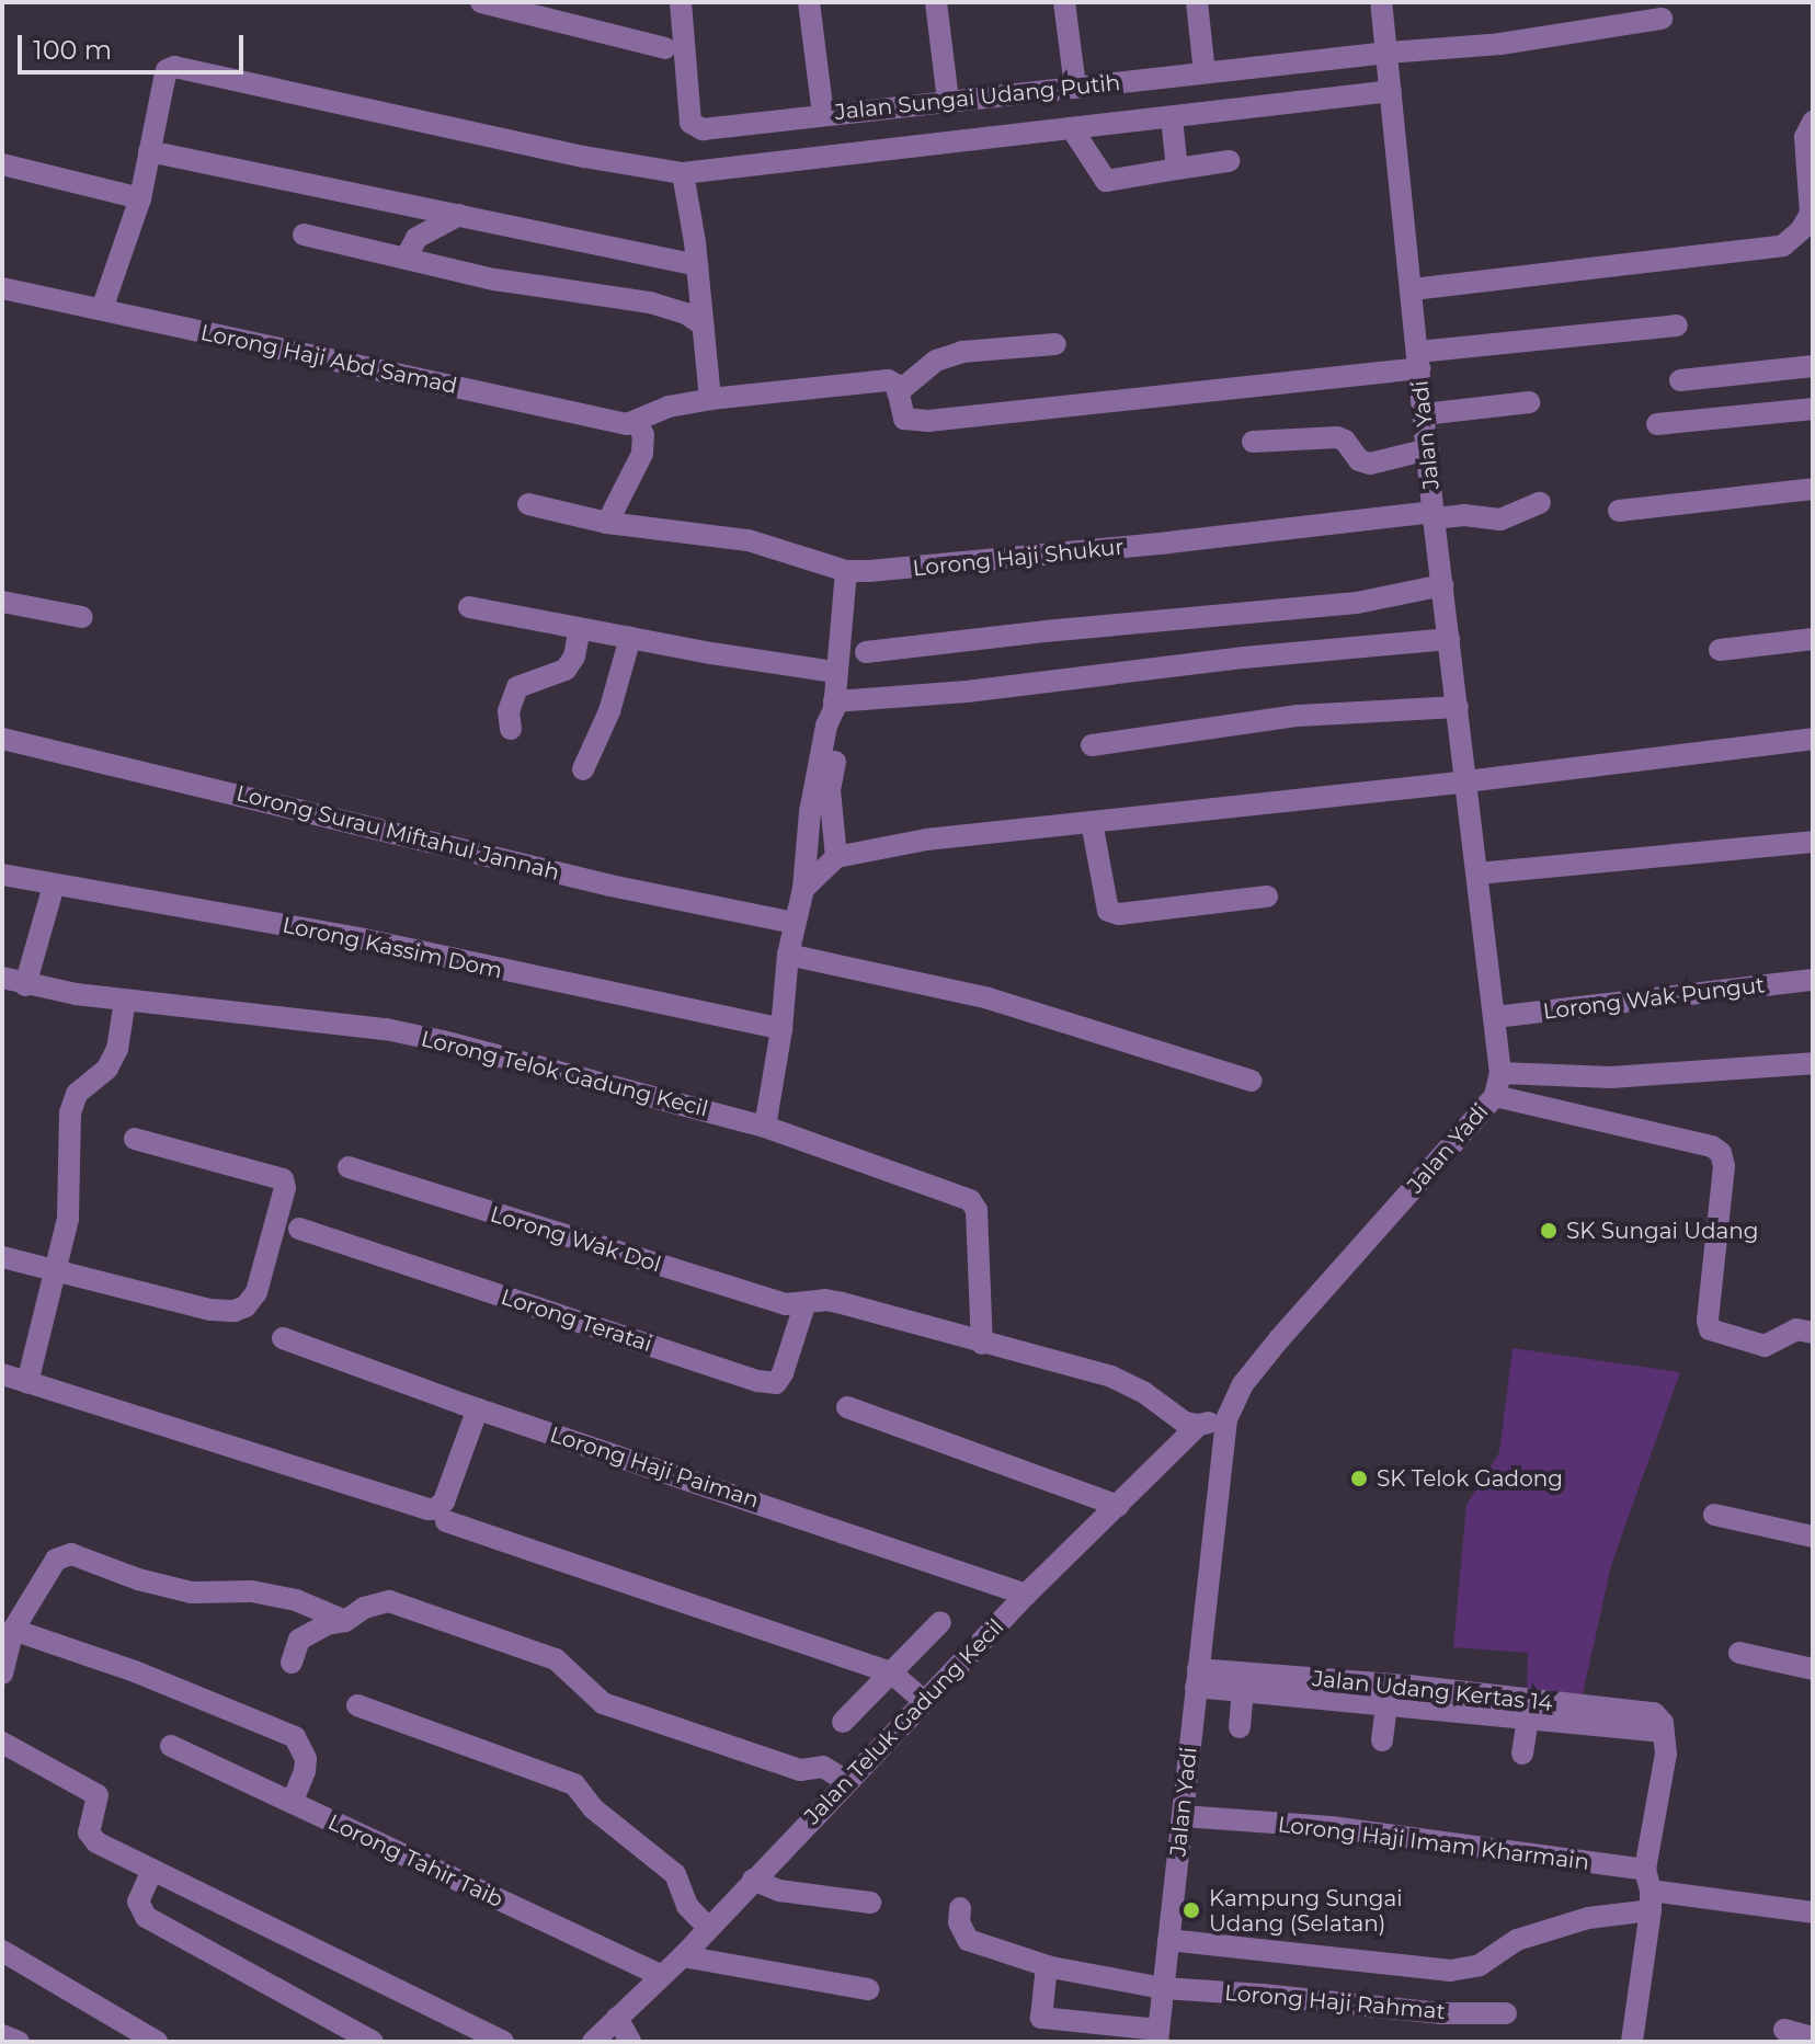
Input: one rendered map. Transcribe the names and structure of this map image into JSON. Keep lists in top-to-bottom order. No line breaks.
{"streets":{"street":["Jalan Sungai Udang Putih","Lorong Haji Abd Samad","Jalan Yadi","Lorong Haji Shukur","Lorong Surau Miftahul Jannah","Lorong Kassim Dom","Lorong Wak Pungut","Lorong Telok Gadung Kecil","Lorong Wak Dol","Lorong Teratai","Lorong Haji Paiman","Jalan Udang Kertas 14","Jalan Teluk Gadung Kecil","Lorong Haji Imam Kharmain","Lorong Tahir Taib","Lorong Haji Rahmat"]},"crossings":[["Jalan Sungai Udang Putih","Jalan Yadi"],["Jalan Yadi","Lorong Haji Shukur"],["Jalan Yadi","Lorong Wak Pungut"],["Jalan Yadi","Jalan Udang Kertas 14"],["Jalan Yadi","Lorong Haji Imam Kharmain"],["Jalan Yadi","Lorong Haji Rahmat"],["Lorong Telok Gadung Kecil","Lorong Wak Dol"],["Lorong Wak Dol","Lorong Teratai"],["Lorong Wak Dol","Jalan Teluk Gadung Kecil"],["Lorong Haji Paiman","Jalan Teluk Gadung Kecil"],["Jalan Teluk Gadung Kecil","Lorong Tahir Taib"]],"places":["SK Sungai Udang","SK Telok Gadong","Kampung Sungai Udang (Selatan)"],"scale_bar":"100 m"}
